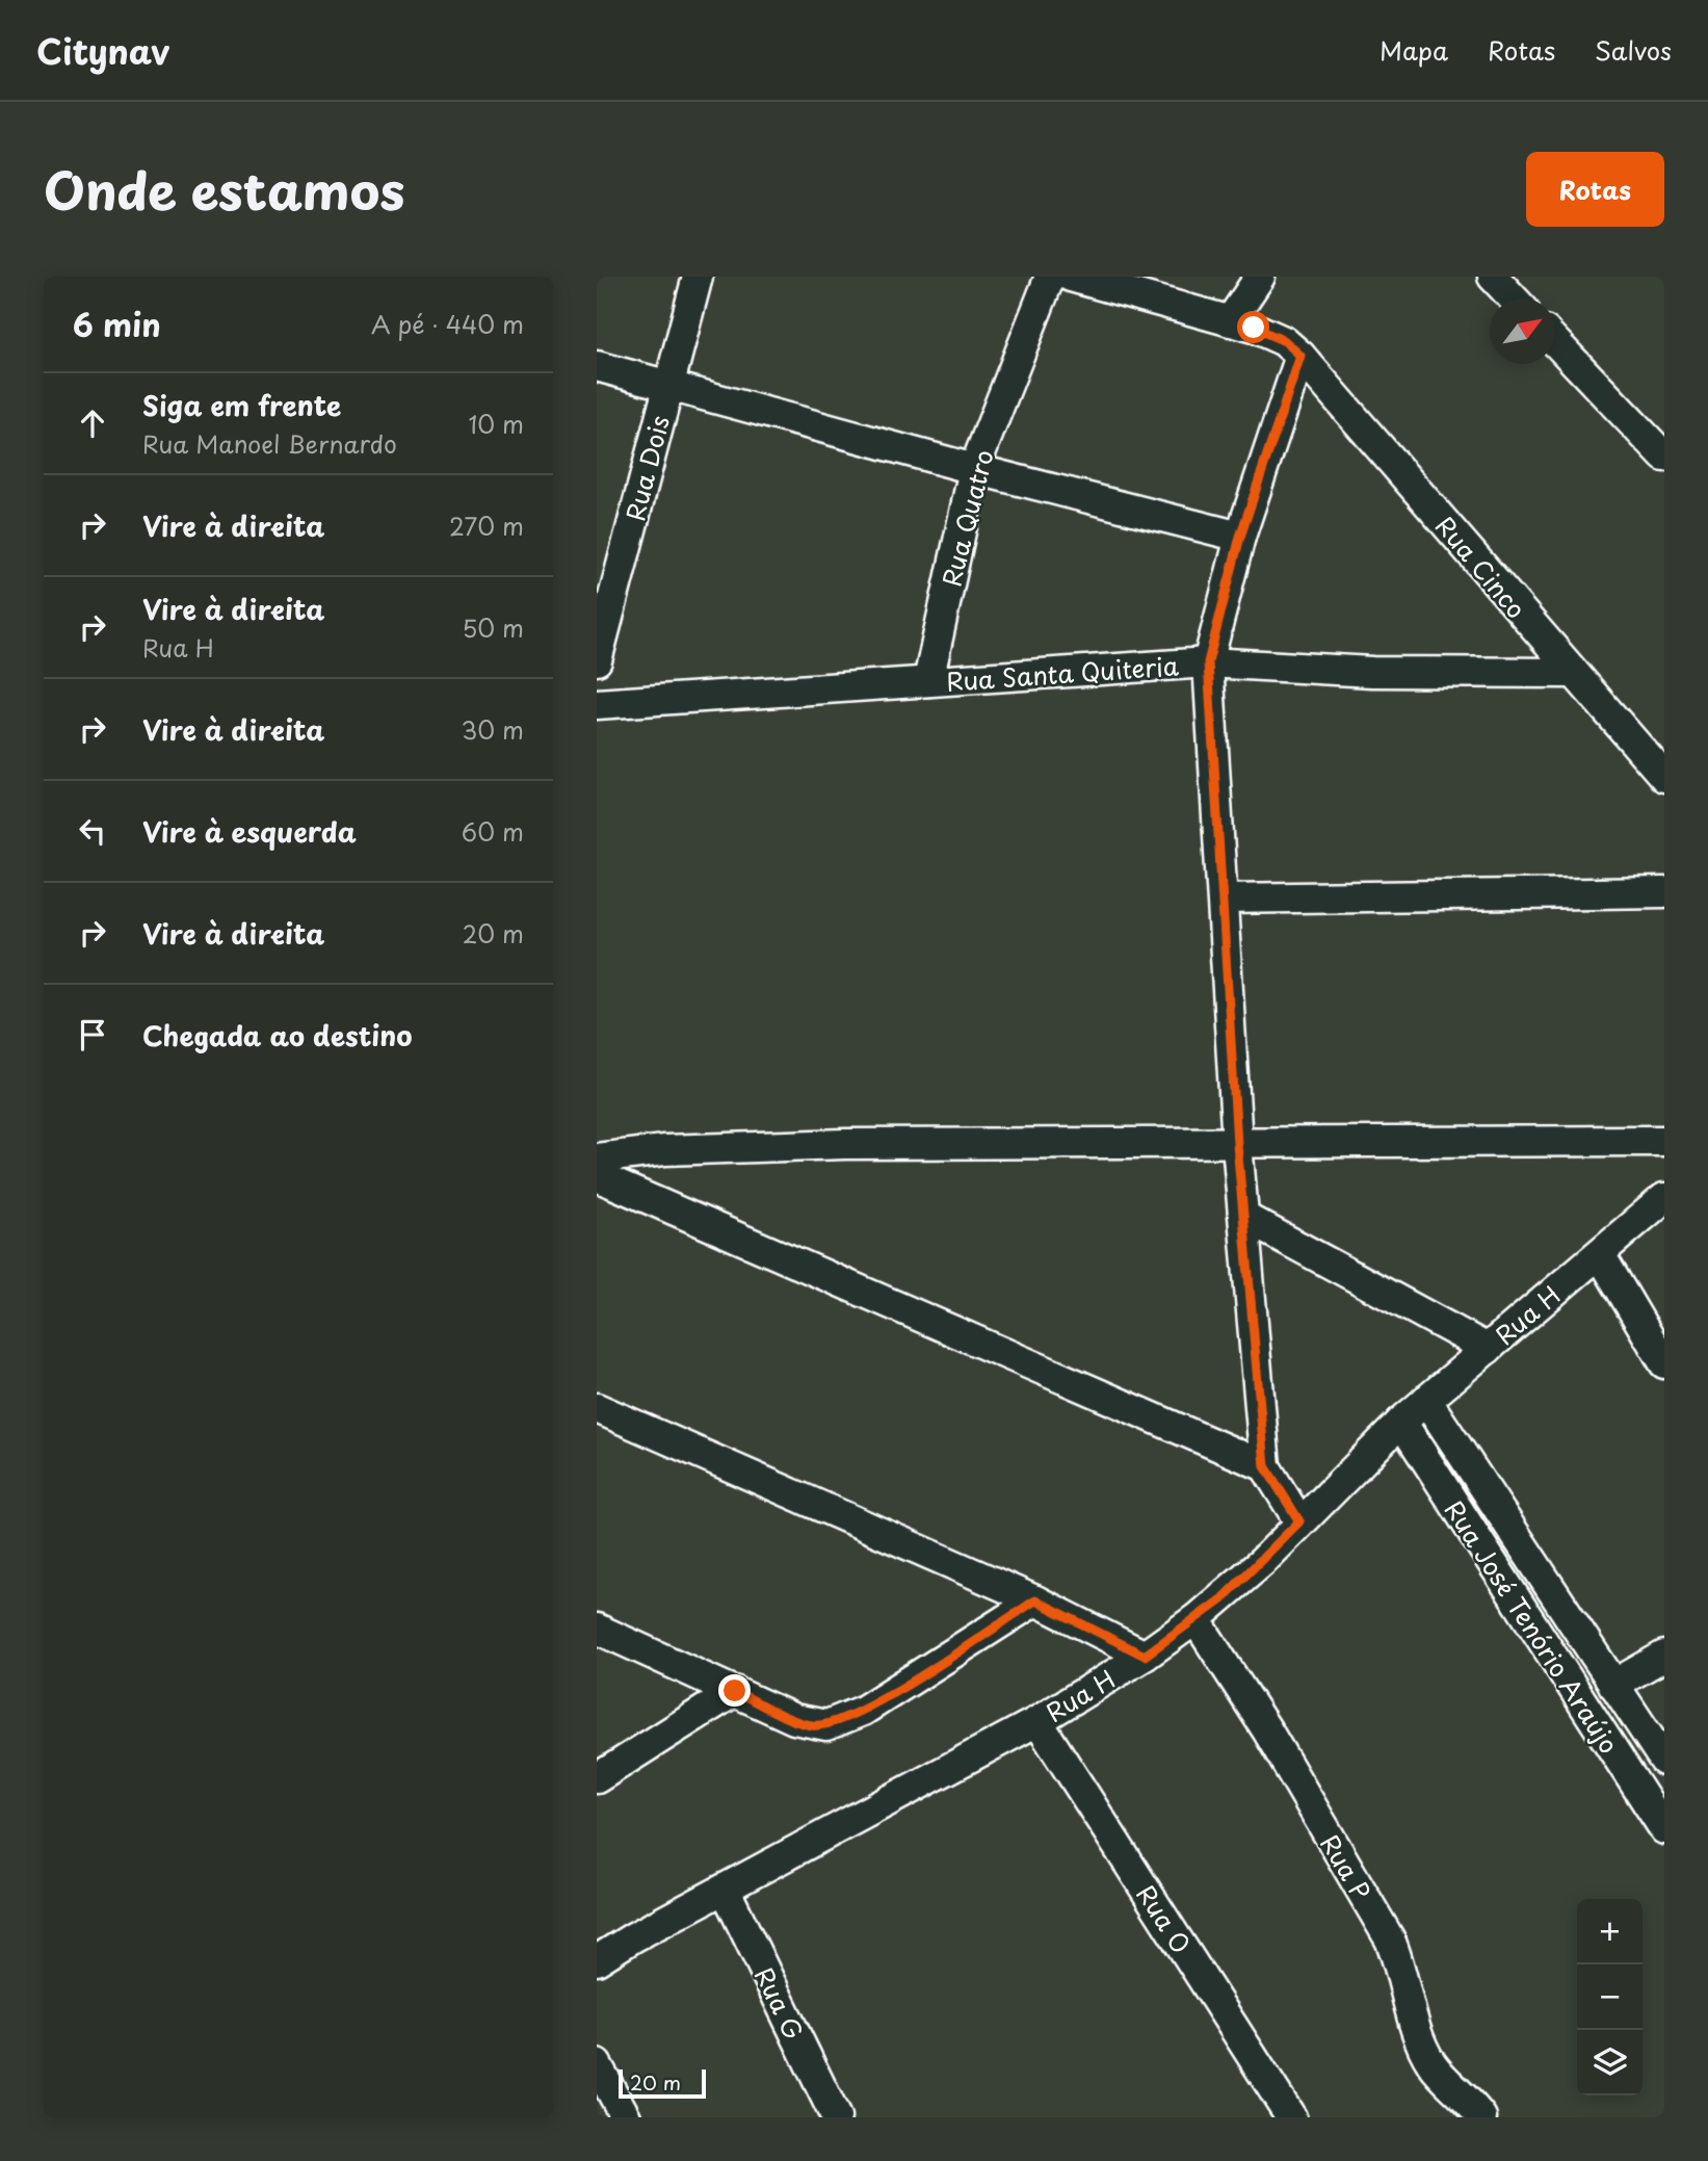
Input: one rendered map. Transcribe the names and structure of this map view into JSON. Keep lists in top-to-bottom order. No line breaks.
{"streets":{"street":["Rua Dois","Rua Quatro","Rua Cinco","Rua Santa Quiteria","Rua H","Rua José Tenório Araújo","Rua P","Rua O","Rua G"]},"crossings":[["Rua Quatro","Rua Santa Quiteria"],["Rua Cinco","Rua Santa Quiteria"],["Rua H","Rua José Tenório Araújo"],["Rua H","Rua P"],["Rua H","Rua O"],["Rua H","Rua G"]],"scale_bar":"20 m","north":"top right","page":{"header":"Citynav","nav":["Mapa","Rotas","Salvos"],"title":"Onde estamos","buttons":"Rotas","heading":["6 min","A pé · 440 m"],"list":[["Siga em frente","Rua Manoel Bernardo","10 m"],["Vire à direita","270 m"],["Vire à direita","Rua H","50 m"],["Vire à direita","30 m"],["Vire à esquerda","60 m"],["Vire à direita","20 m"],"Chegada ao destino"],"map_buttons":["+","−"],"scale":"20 m"}}
